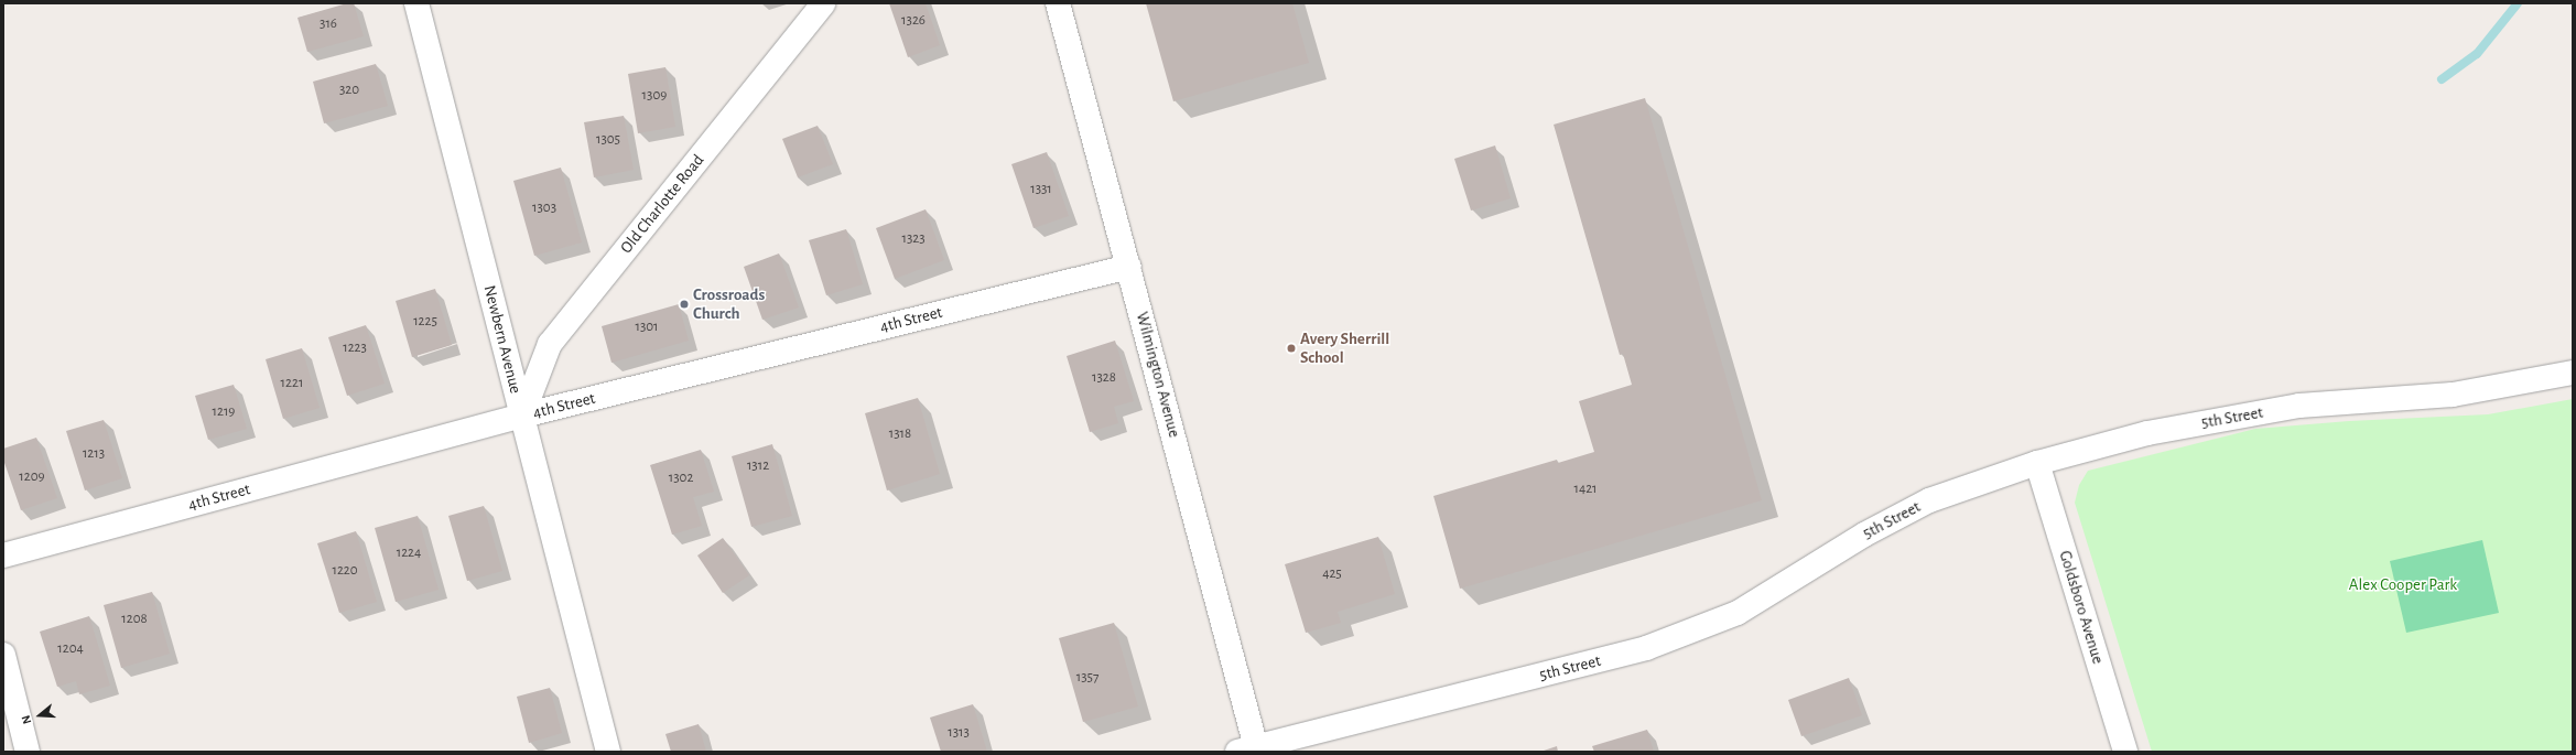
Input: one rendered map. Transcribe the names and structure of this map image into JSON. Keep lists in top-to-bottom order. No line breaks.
{"streets":{"street":["Old Charlotte Road","4th Street","Newbern Avenue","Wilmington Avenue","5th Street","Goldsboro Avenue"]},"crossings":[["Old Charlotte Road","4th Street"],["Old Charlotte Road","Newbern Avenue"],["4th Street","Newbern Avenue"],["4th Street","Wilmington Avenue"],["Wilmington Avenue","5th Street"],["5th Street","Goldsboro Avenue"]],"parks":["Alex Cooper Park"],"places":["Crossroads Church","Avery Sherrill School"],"house_numbers":["1326","316","320","1309","1305","1331","1303","1323","1225","1301","1223","1328","1221","1219","1318","1213","1312","1209","1302","1421","1224","1220","425","1208","1204","1357","1313"],"north":"left"}
